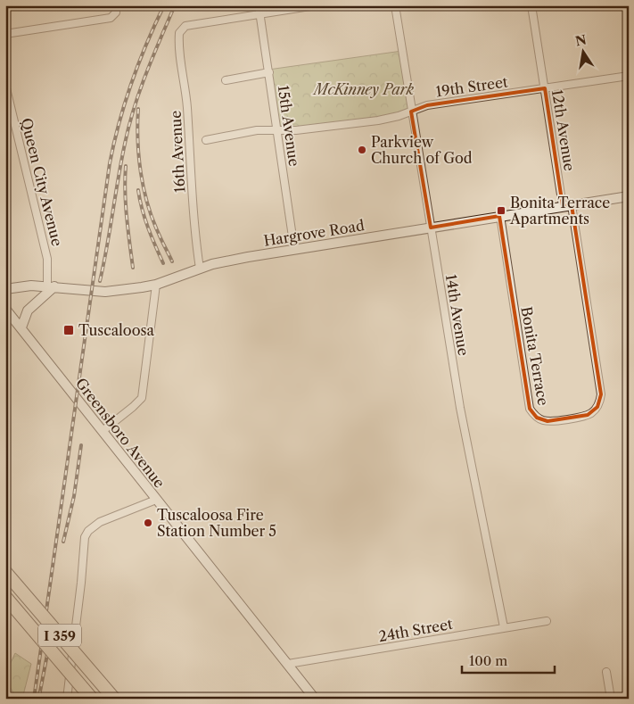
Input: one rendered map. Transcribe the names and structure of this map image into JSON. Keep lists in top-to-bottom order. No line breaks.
{"streets":{"highway":["I 359"],"main road":["Hargrove Road","Greensboro Avenue"],"street":["19th Street","15th Avenue","12th Avenue","16th Avenue","Queen City Avenue","14th Avenue","Bonita Terrace","24th Street"]},"crossings":[["19th Street","15th Avenue"],["19th Street","12th Avenue"],["19th Street","14th Avenue"],["15th Avenue","16th Avenue"],["15th Avenue","Hargrove Road"],["12th Avenue","Hargrove Road"],["12th Avenue","Bonita Terrace"],["16th Avenue","Hargrove Road"],["Queen City Avenue","Hargrove Road"],["Hargrove Road","14th Avenue"],["Hargrove Road","Bonita Terrace"],["14th Avenue","24th Street"],["Greensboro Avenue","24th Street"]],"parks":["McKinney Park"],"places":{"other":["Parkview Church of God","Tuscaloosa Fire Station Number 5"],"transit":["Bonita Terrace Apartments","Tuscaloosa"]},"scale_bar":"100 m","north":"top"}
